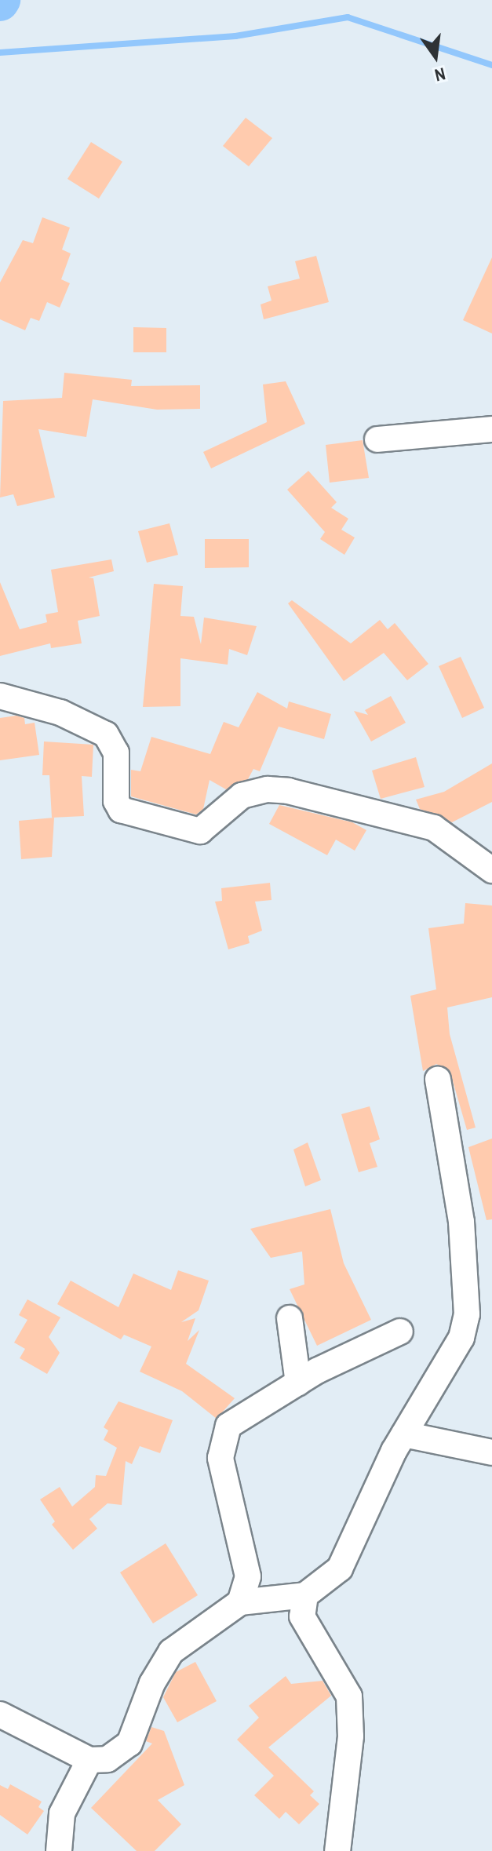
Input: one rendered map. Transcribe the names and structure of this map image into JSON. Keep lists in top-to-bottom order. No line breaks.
{"north":"bottom"}
